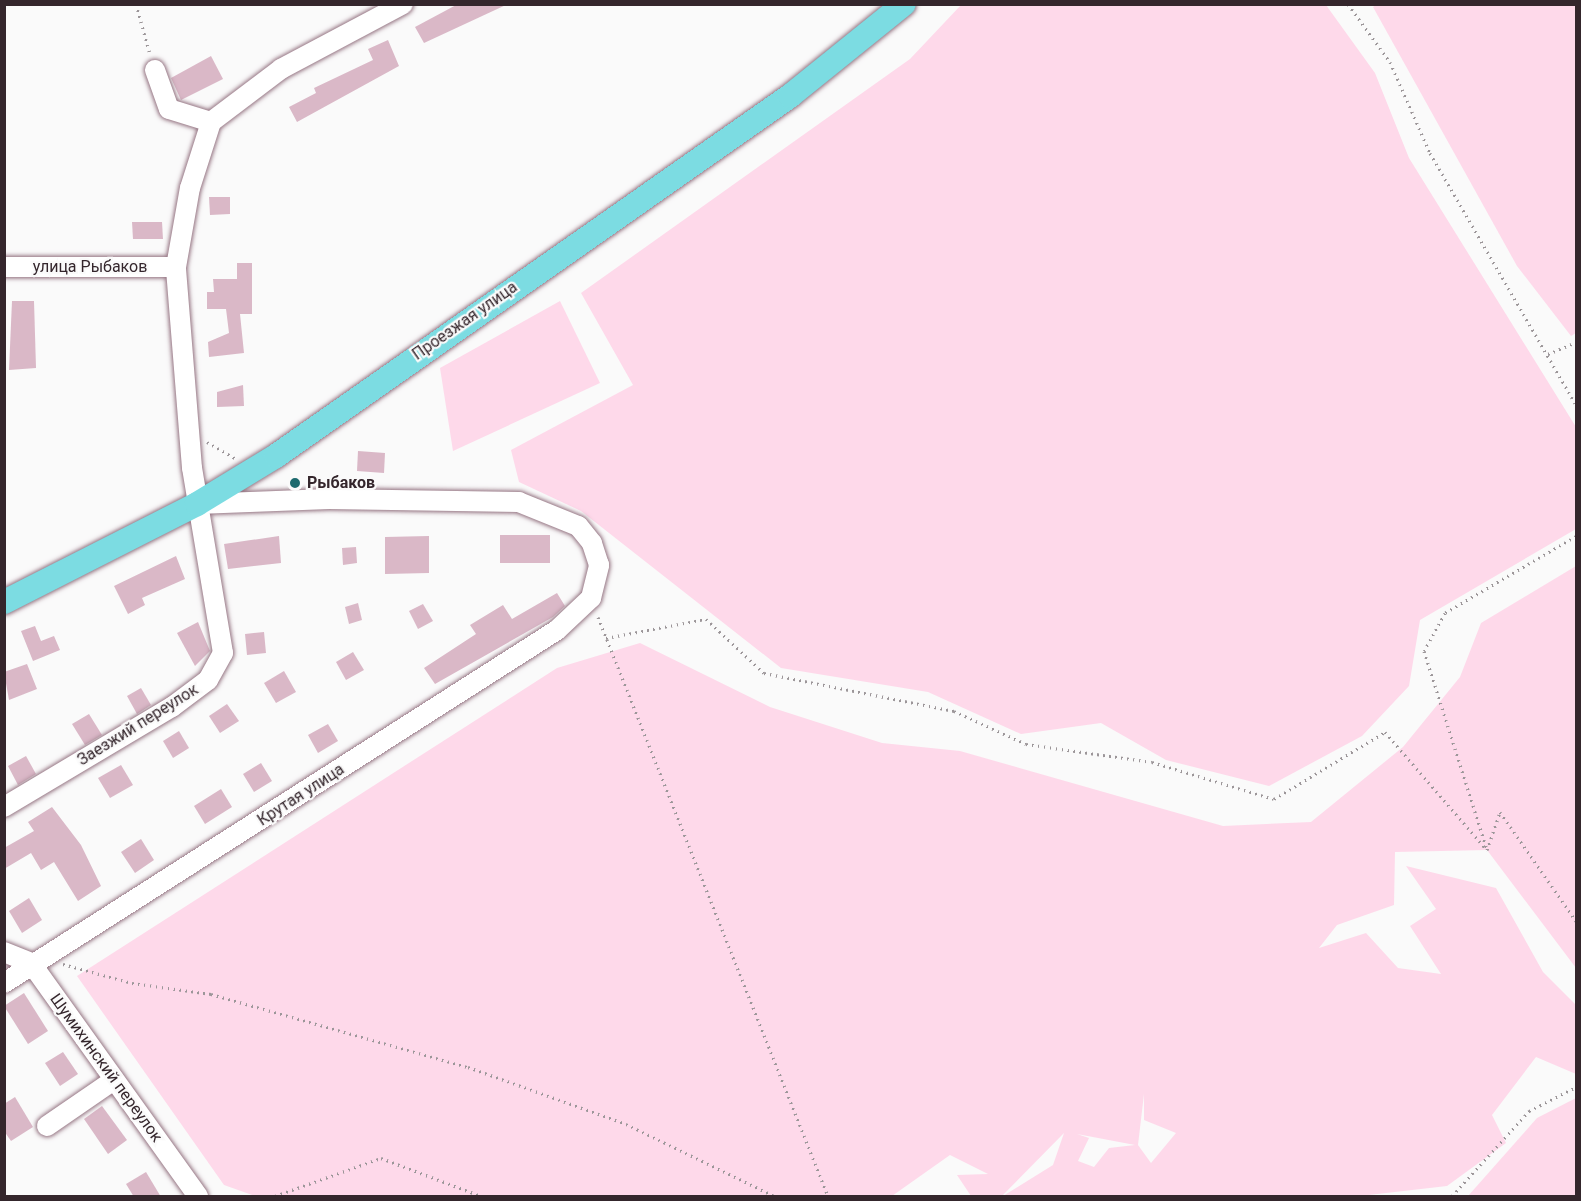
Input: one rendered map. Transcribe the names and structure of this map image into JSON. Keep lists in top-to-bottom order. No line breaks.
{"streets":{"main road":["Проезжая улица"],"street":["улица Рыбаков","Заезжий переулок","Крутая улица","Шумихинский переулок"]},"crossings":[["улица Рыбаков","Заезжий переулок"],["Проезжая улица","Заезжий переулок"],["Крутая улица","Шумихинский переулок"]],"places":["Рыбаков"]}
